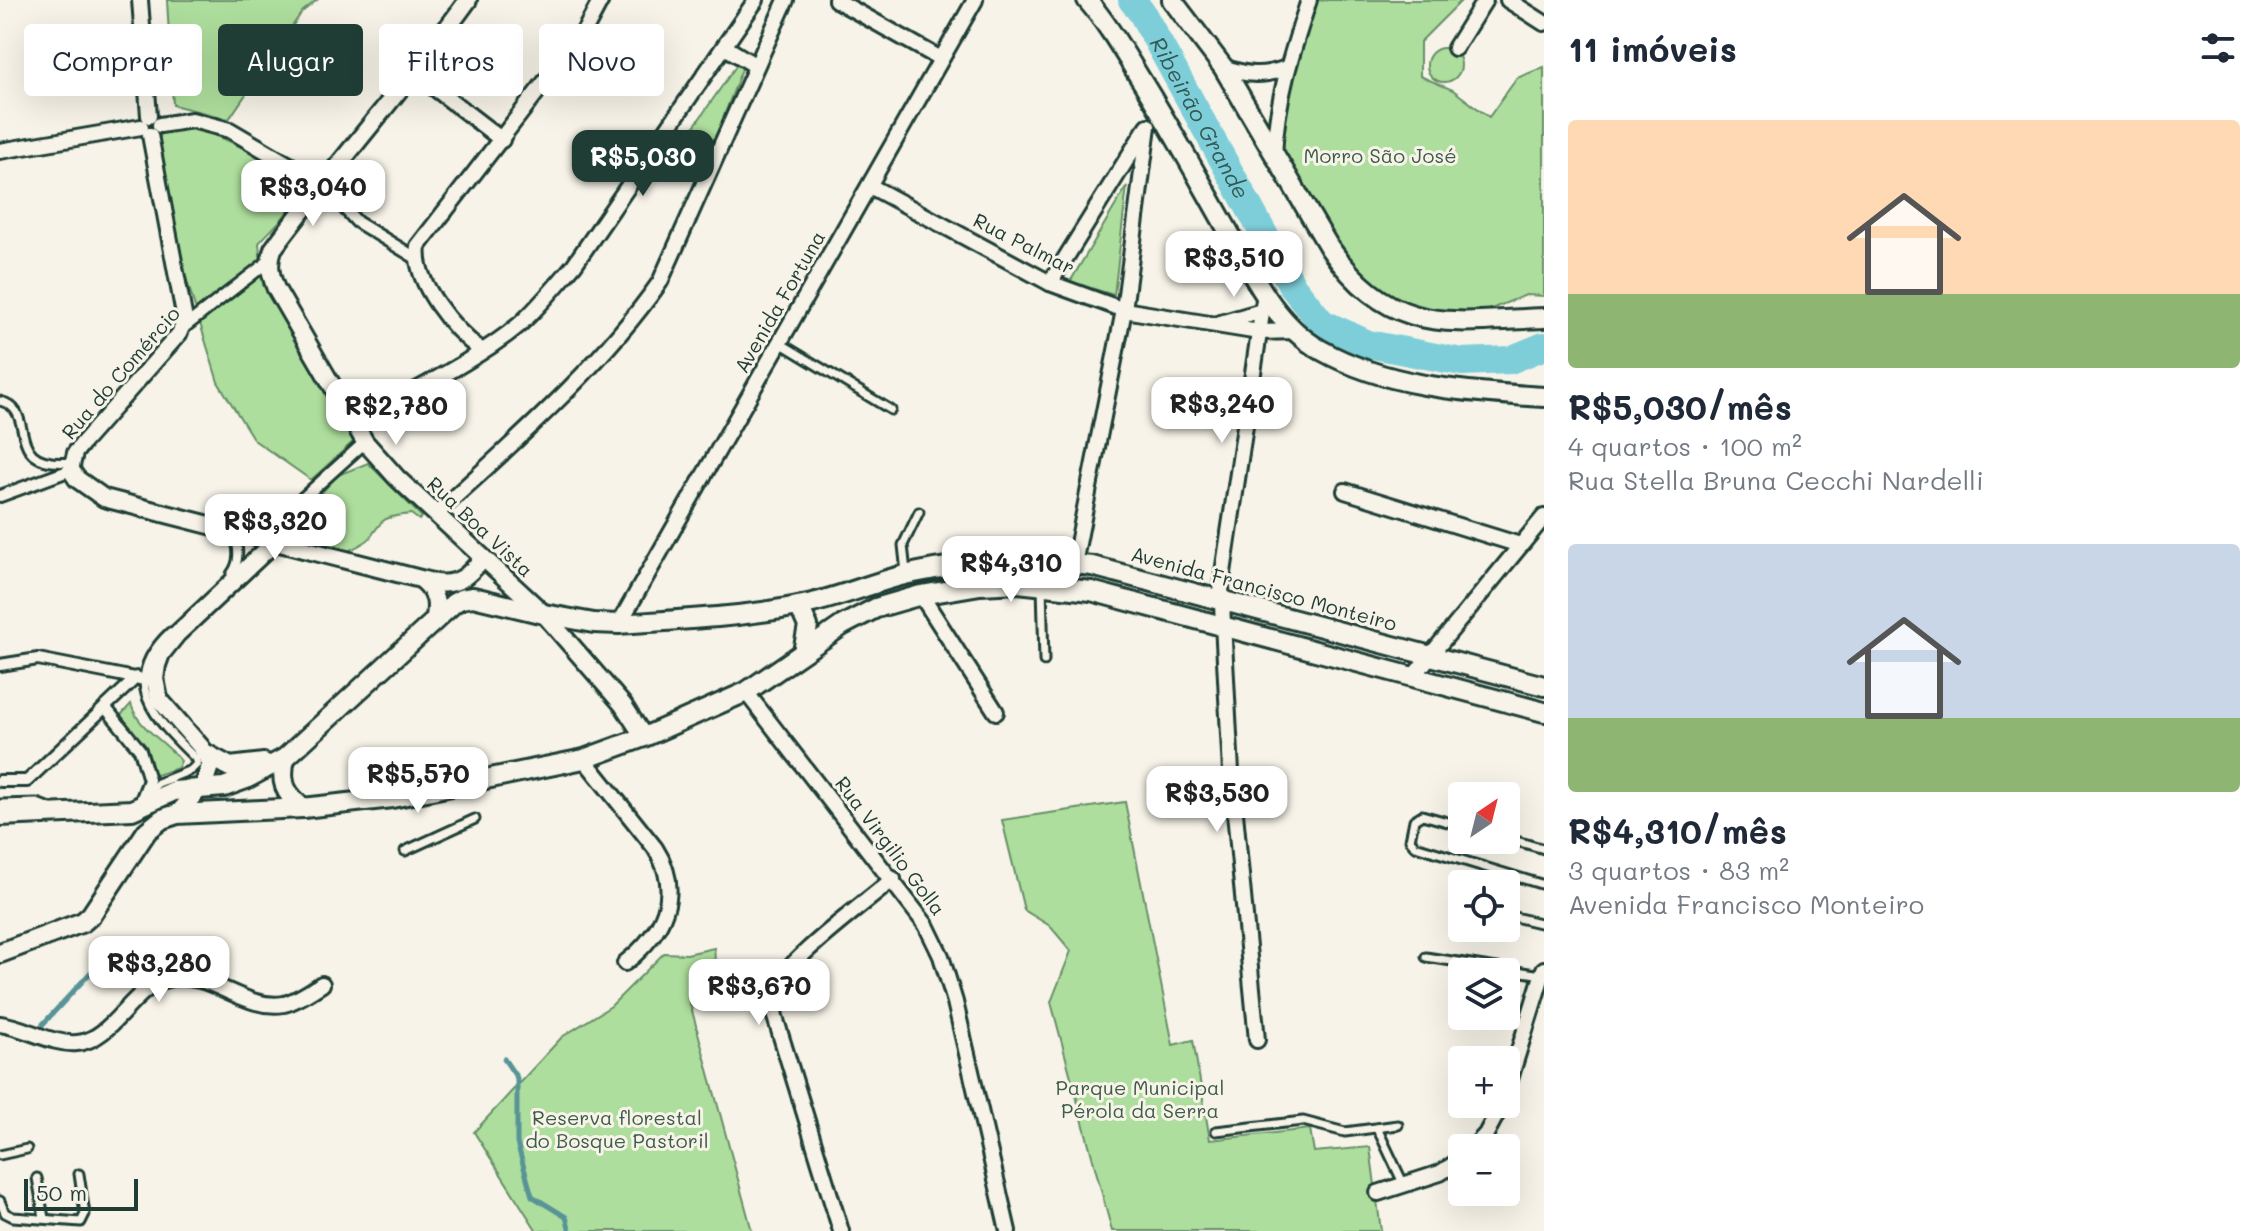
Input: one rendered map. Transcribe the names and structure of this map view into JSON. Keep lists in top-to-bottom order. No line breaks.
{"streets":{"main road":["Avenida Francisco Monteiro"],"street":["Rua Palmar","Avenida Fortuna","Rua do Comércio","Rua Boa Vista","Rua Virgilio Golla"]},"crossings":[["Rua Palmar","Avenida Fortuna"],["Avenida Fortuna","Avenida Francisco Monteiro"],["Rua do Comércio","Rua Boa Vista"],["Rua Boa Vista","Avenida Francisco Monteiro"]],"water":["Ribeirão Grande"],"parks":["Morro São José","Parque Municipal Pérola da Serra","Reserva florestal do Bosque Pastoril"],"scale_bar":"50 m","north":"top right","page":{"heading":"11 imóveis","chip":["Comprar","Alugar","Filtros","Novo"],"list":[{"name":"R$5,030/mês","note":"4 quartos · 100 m² · Rua Stella Bruna Cecchi Nardelli"},{"name":"R$4,310/mês","note":"3 quartos · 83 m² · Avenida Francisco Monteiro"}],"price":["R$5,030","R$3,040","R$3,510","R$3,240","R$2,780","R$3,320","R$4,310","R$5,570","R$3,530","R$3,280","R$3,670"],"map_buttons":["+","−"],"scale":"50 m"}}
